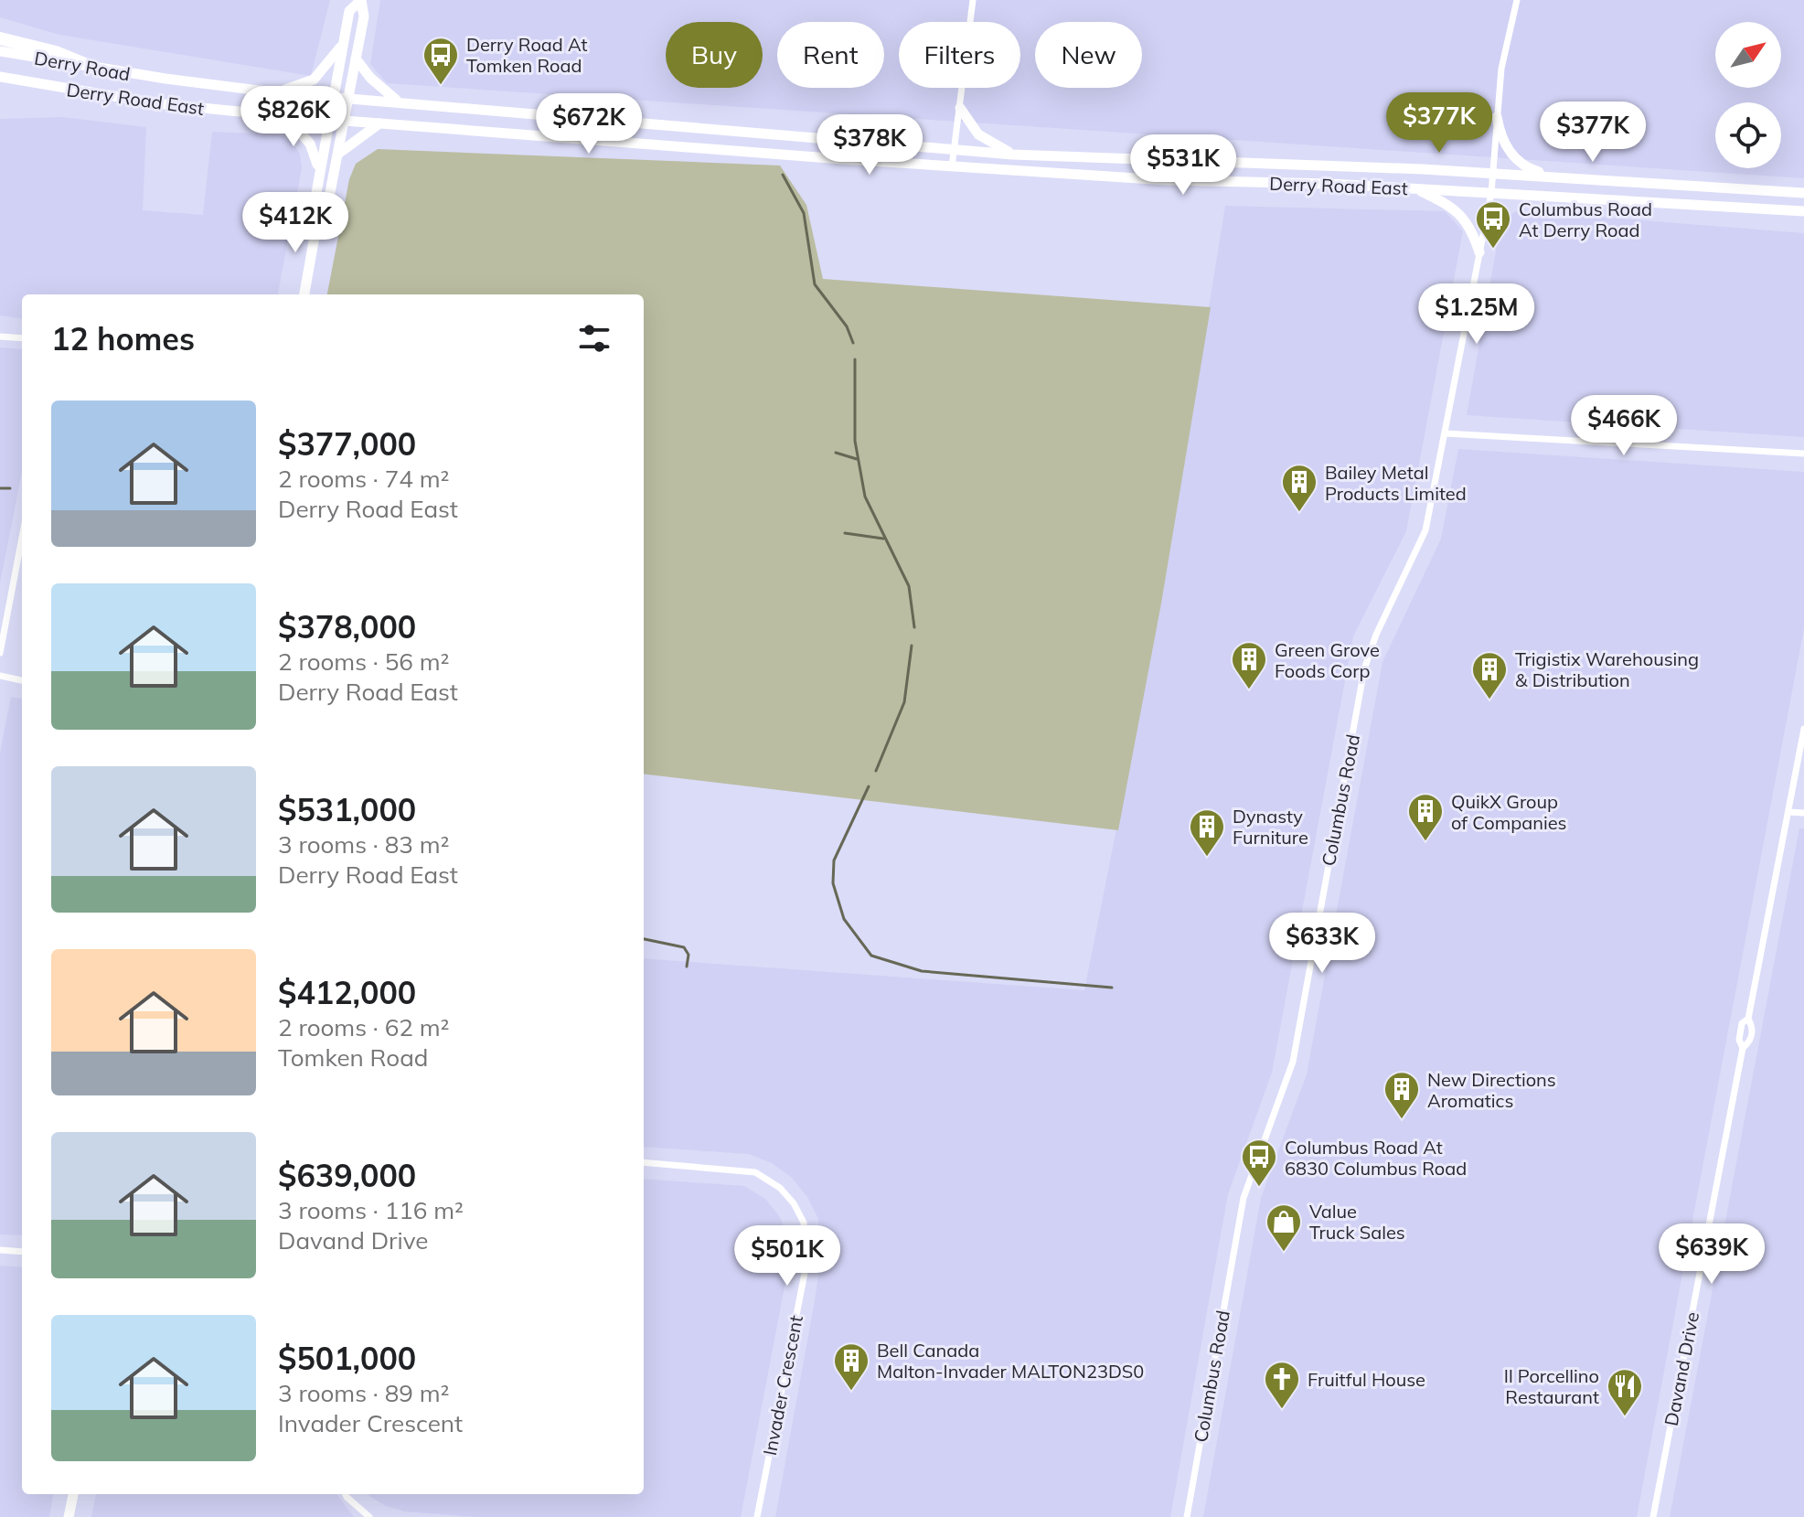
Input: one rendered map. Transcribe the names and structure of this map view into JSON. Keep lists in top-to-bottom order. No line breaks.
{"streets":{"main road":["Derry Road","Derry Road East"],"street":["Columbus Road","Davand Drive","Invader Crescent"]},"crossings":[["Derry Road","Derry Road East"],["Derry Road East","Columbus Road"]],"places":{"bus stop":["Derry Road At Tomken Road","Columbus Road At Derry Road","Columbus Road At 6830 Columbus Road"],"building":["Bailey Metal Products Limited","Green Grove Foods Corp","Trigistix Warehousing & Distribution","QuikX Group of Companies","Dynasty Furniture","New Directions Aromatics","Bell Canada Malton-Invader MALTON23DS0"],"shop":["Value Truck Sales"],"church":["Fruitful House"],"restaurant":["Il Porcellino Restaurant"]},"north":"top right","page":{"chip":["Buy","Rent","Filters","New"],"price":["$826K","$377K","$672K","$377K","$378K","$531K","$412K","$1.25M","$466K","$633K","$639K","$501K"],"heading":"12 homes","list":[{"name":"$377,000","note":"2 rooms · 74 m² · Derry Road East"},{"name":"$378,000","note":"2 rooms · 56 m² · Derry Road East"},{"name":"$531,000","note":"3 rooms · 83 m² · Derry Road East"},{"name":"$412,000","note":"2 rooms · 62 m² · Tomken Road"},{"name":"$639,000","note":"3 rooms · 116 m² · Davand Drive"},{"name":"$501,000","note":"3 rooms · 89 m² · Invader Crescent"}]}}
